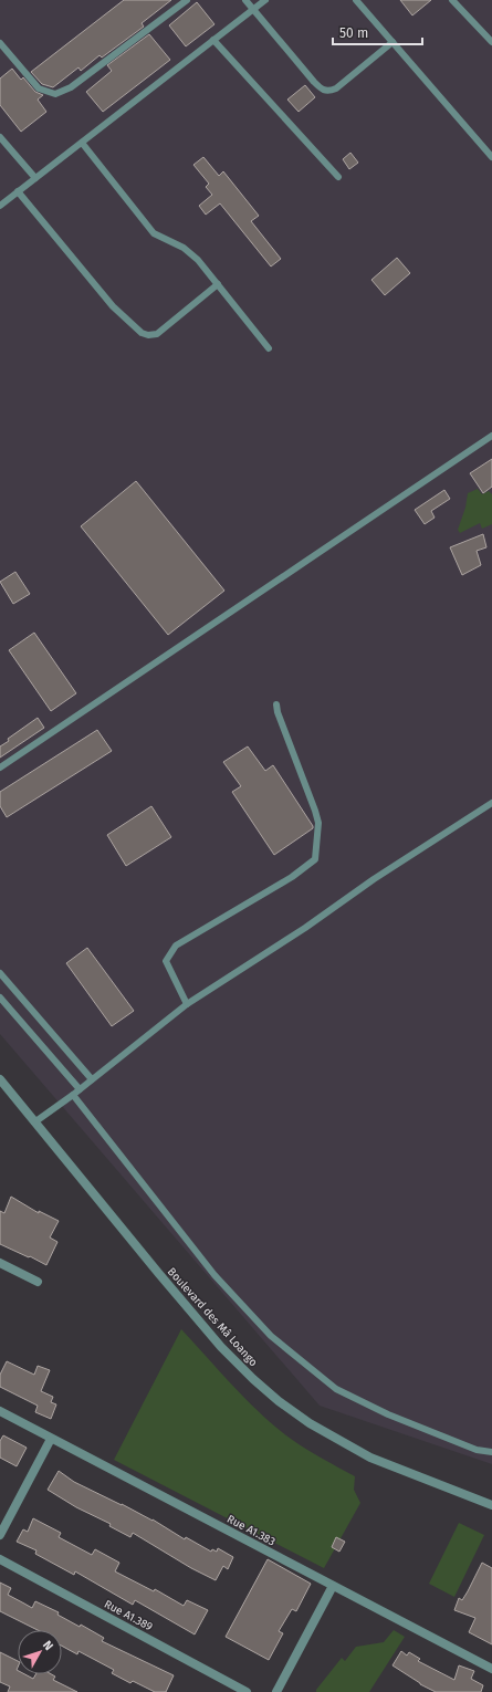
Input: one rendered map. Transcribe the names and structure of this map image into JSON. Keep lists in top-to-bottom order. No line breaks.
{"streets":{"street":["Boulevard des Mâ Loango","Rue A1.383","Rue A1.389"]},"scale_bar":"50 m","north":"top right"}
